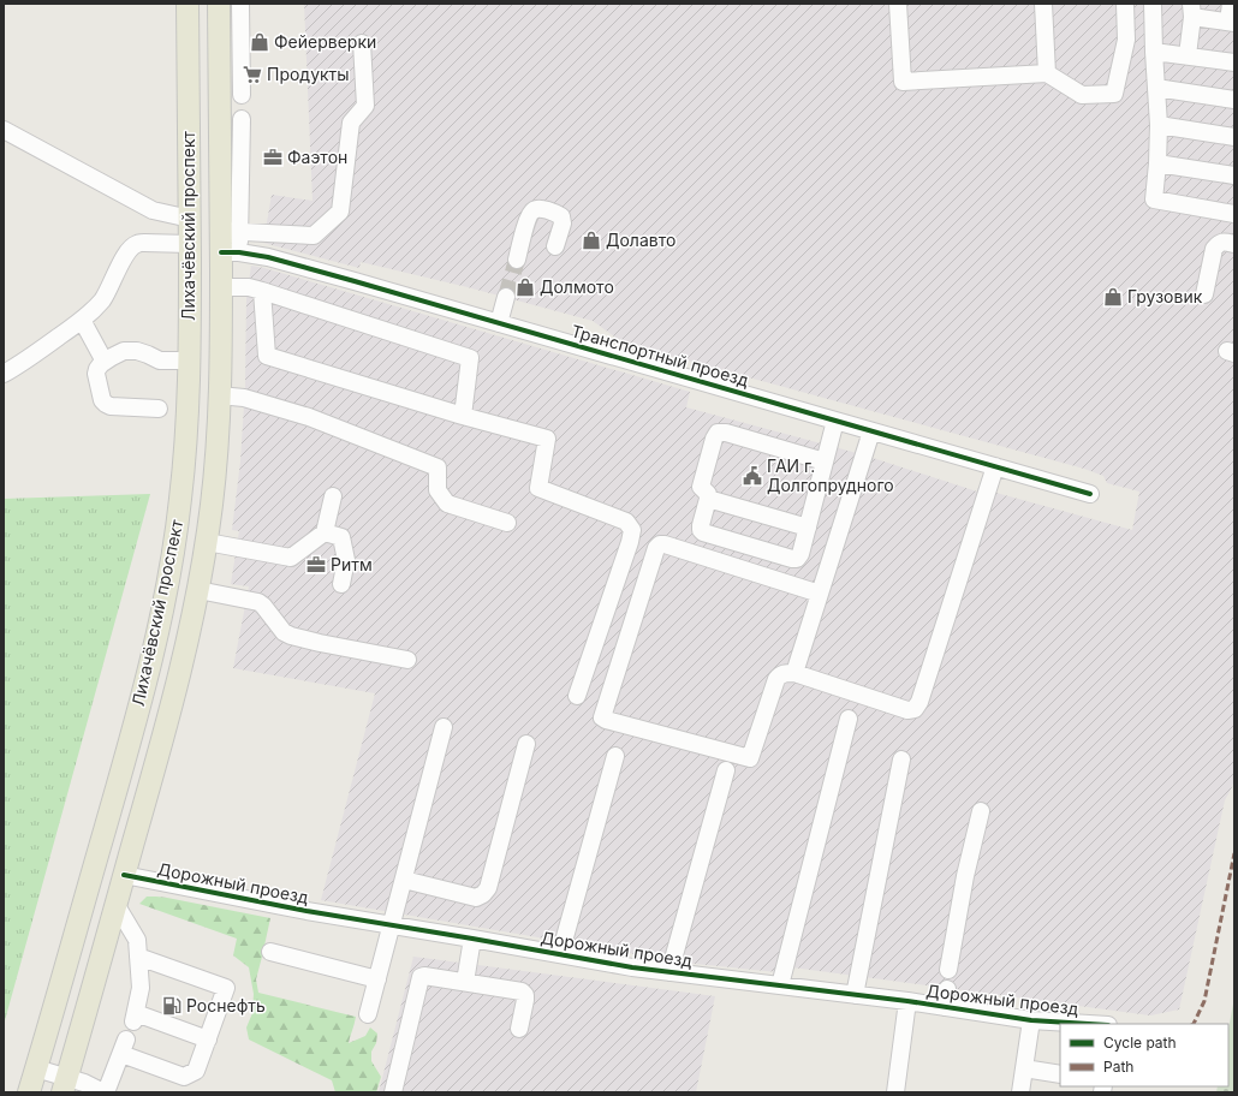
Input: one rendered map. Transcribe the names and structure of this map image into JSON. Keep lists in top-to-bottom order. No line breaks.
{"streets":{"main road":["Лихачёвский проспект"],"street":["Транспортный проезд","Дорожный проезд"]},"crossings":[["Лихачёвский проспект","Транспортный проезд"],["Лихачёвский проспект","Дорожный проезд"]],"places":{"shop":["Фейерверки","Долавто","Долмото","Грузовик"],"supermarket":["Продукты"],"office":["Фаэтон","Ритм"],"public building":["ГАИ г. Долгопрудного"],"fuel station":["Роснефть"]},"legend":["Cycle path","Path"]}
